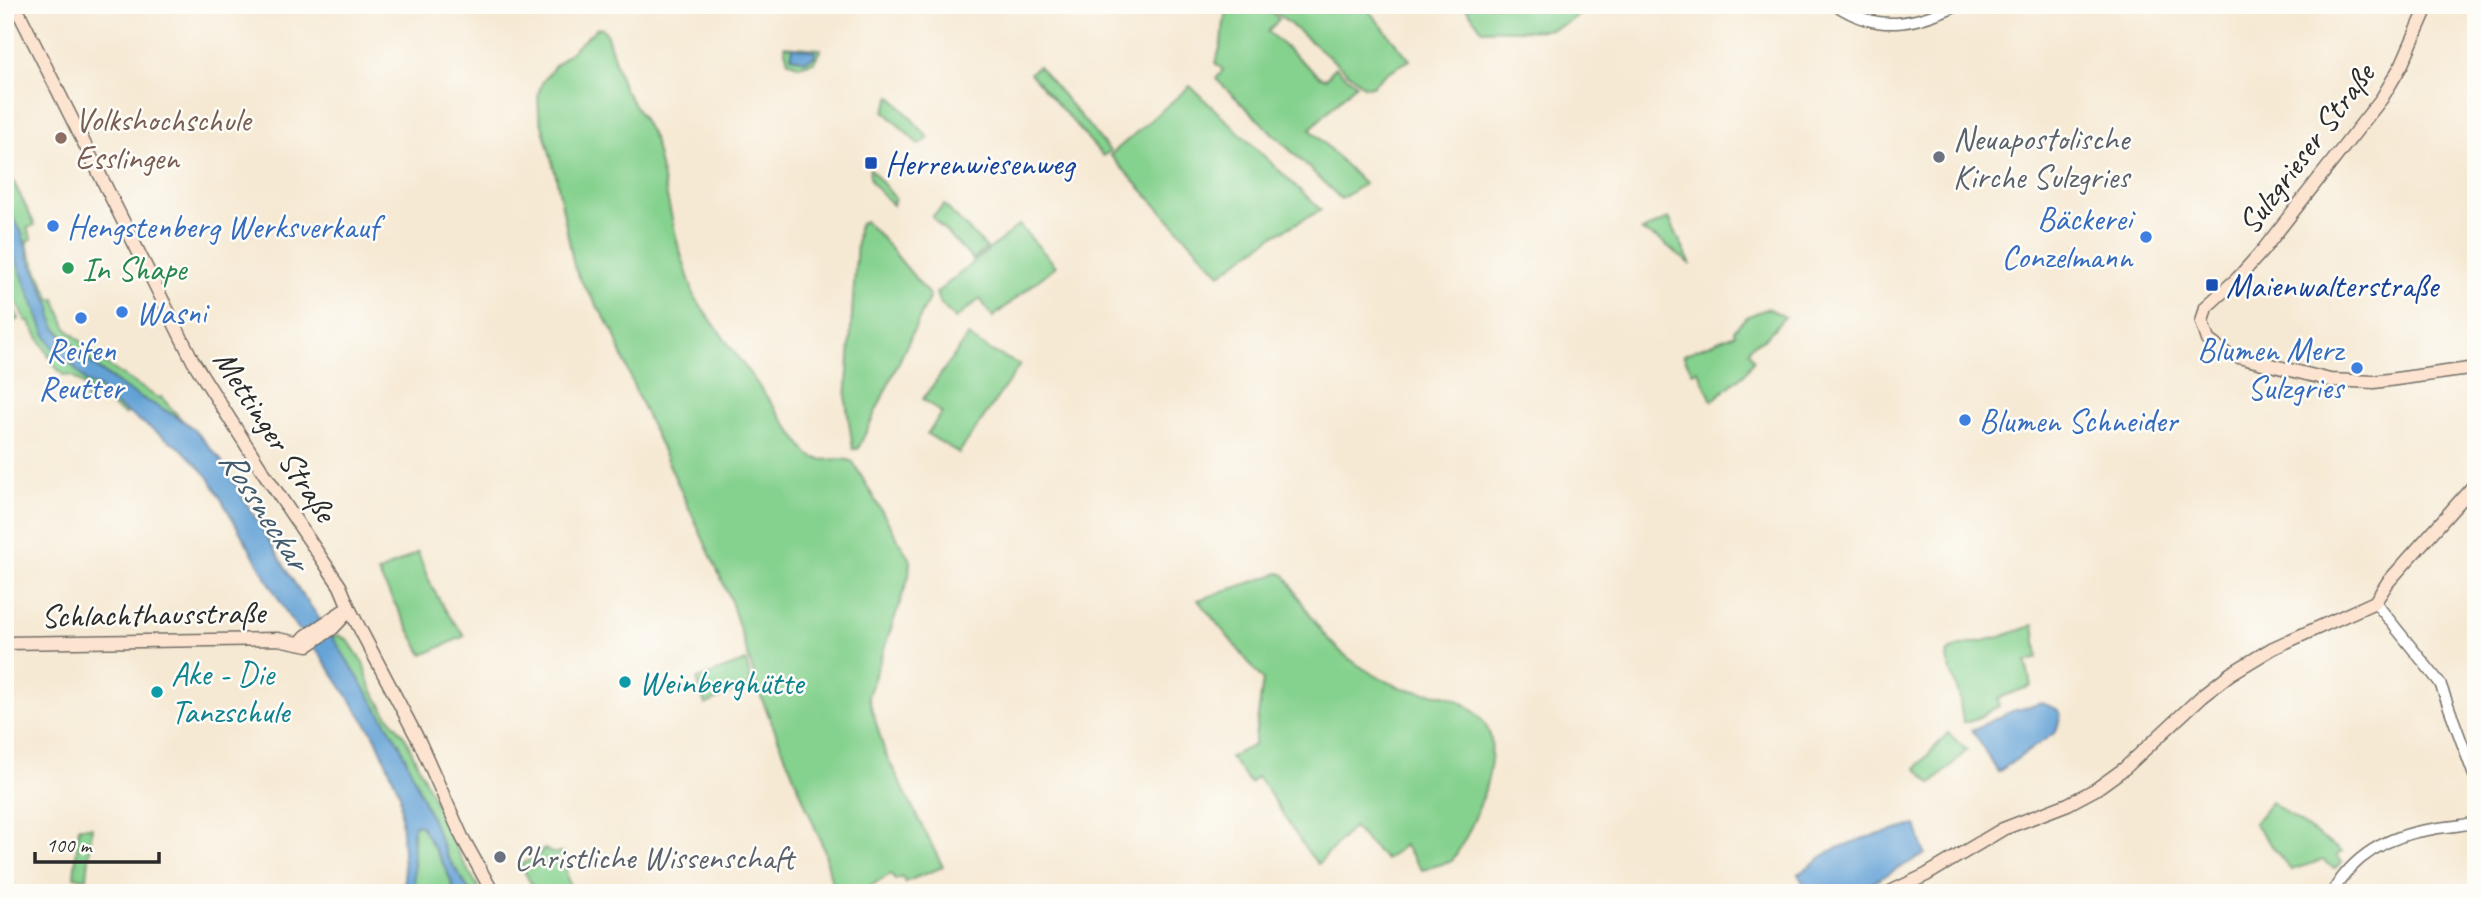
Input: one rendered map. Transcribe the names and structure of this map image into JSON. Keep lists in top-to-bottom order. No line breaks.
{"streets":{"main road":["Sulzgrieser Straße","Mettinger Straße","Schlachthausstraße"]},"crossings":[["Mettinger Straße","Schlachthausstraße"]],"water":["Rossneckar"],"places":{"other":["Volkshochschule Esslingen","Neuapostolische Kirche Sulzgries","Hengstenberg Werksverkauf","Bäckerei Conzelmann","In Shape","Wasni","Reifen Reutter","Blumen Merz Sulzgries","Blumen Schneider","Weinberghütte","Ake - Die Tanzschule","Christliche Wissenschaft"],"transit":["Herrenwiesenweg","Maienwalterstraße"]},"scale_bar":"100 m"}
